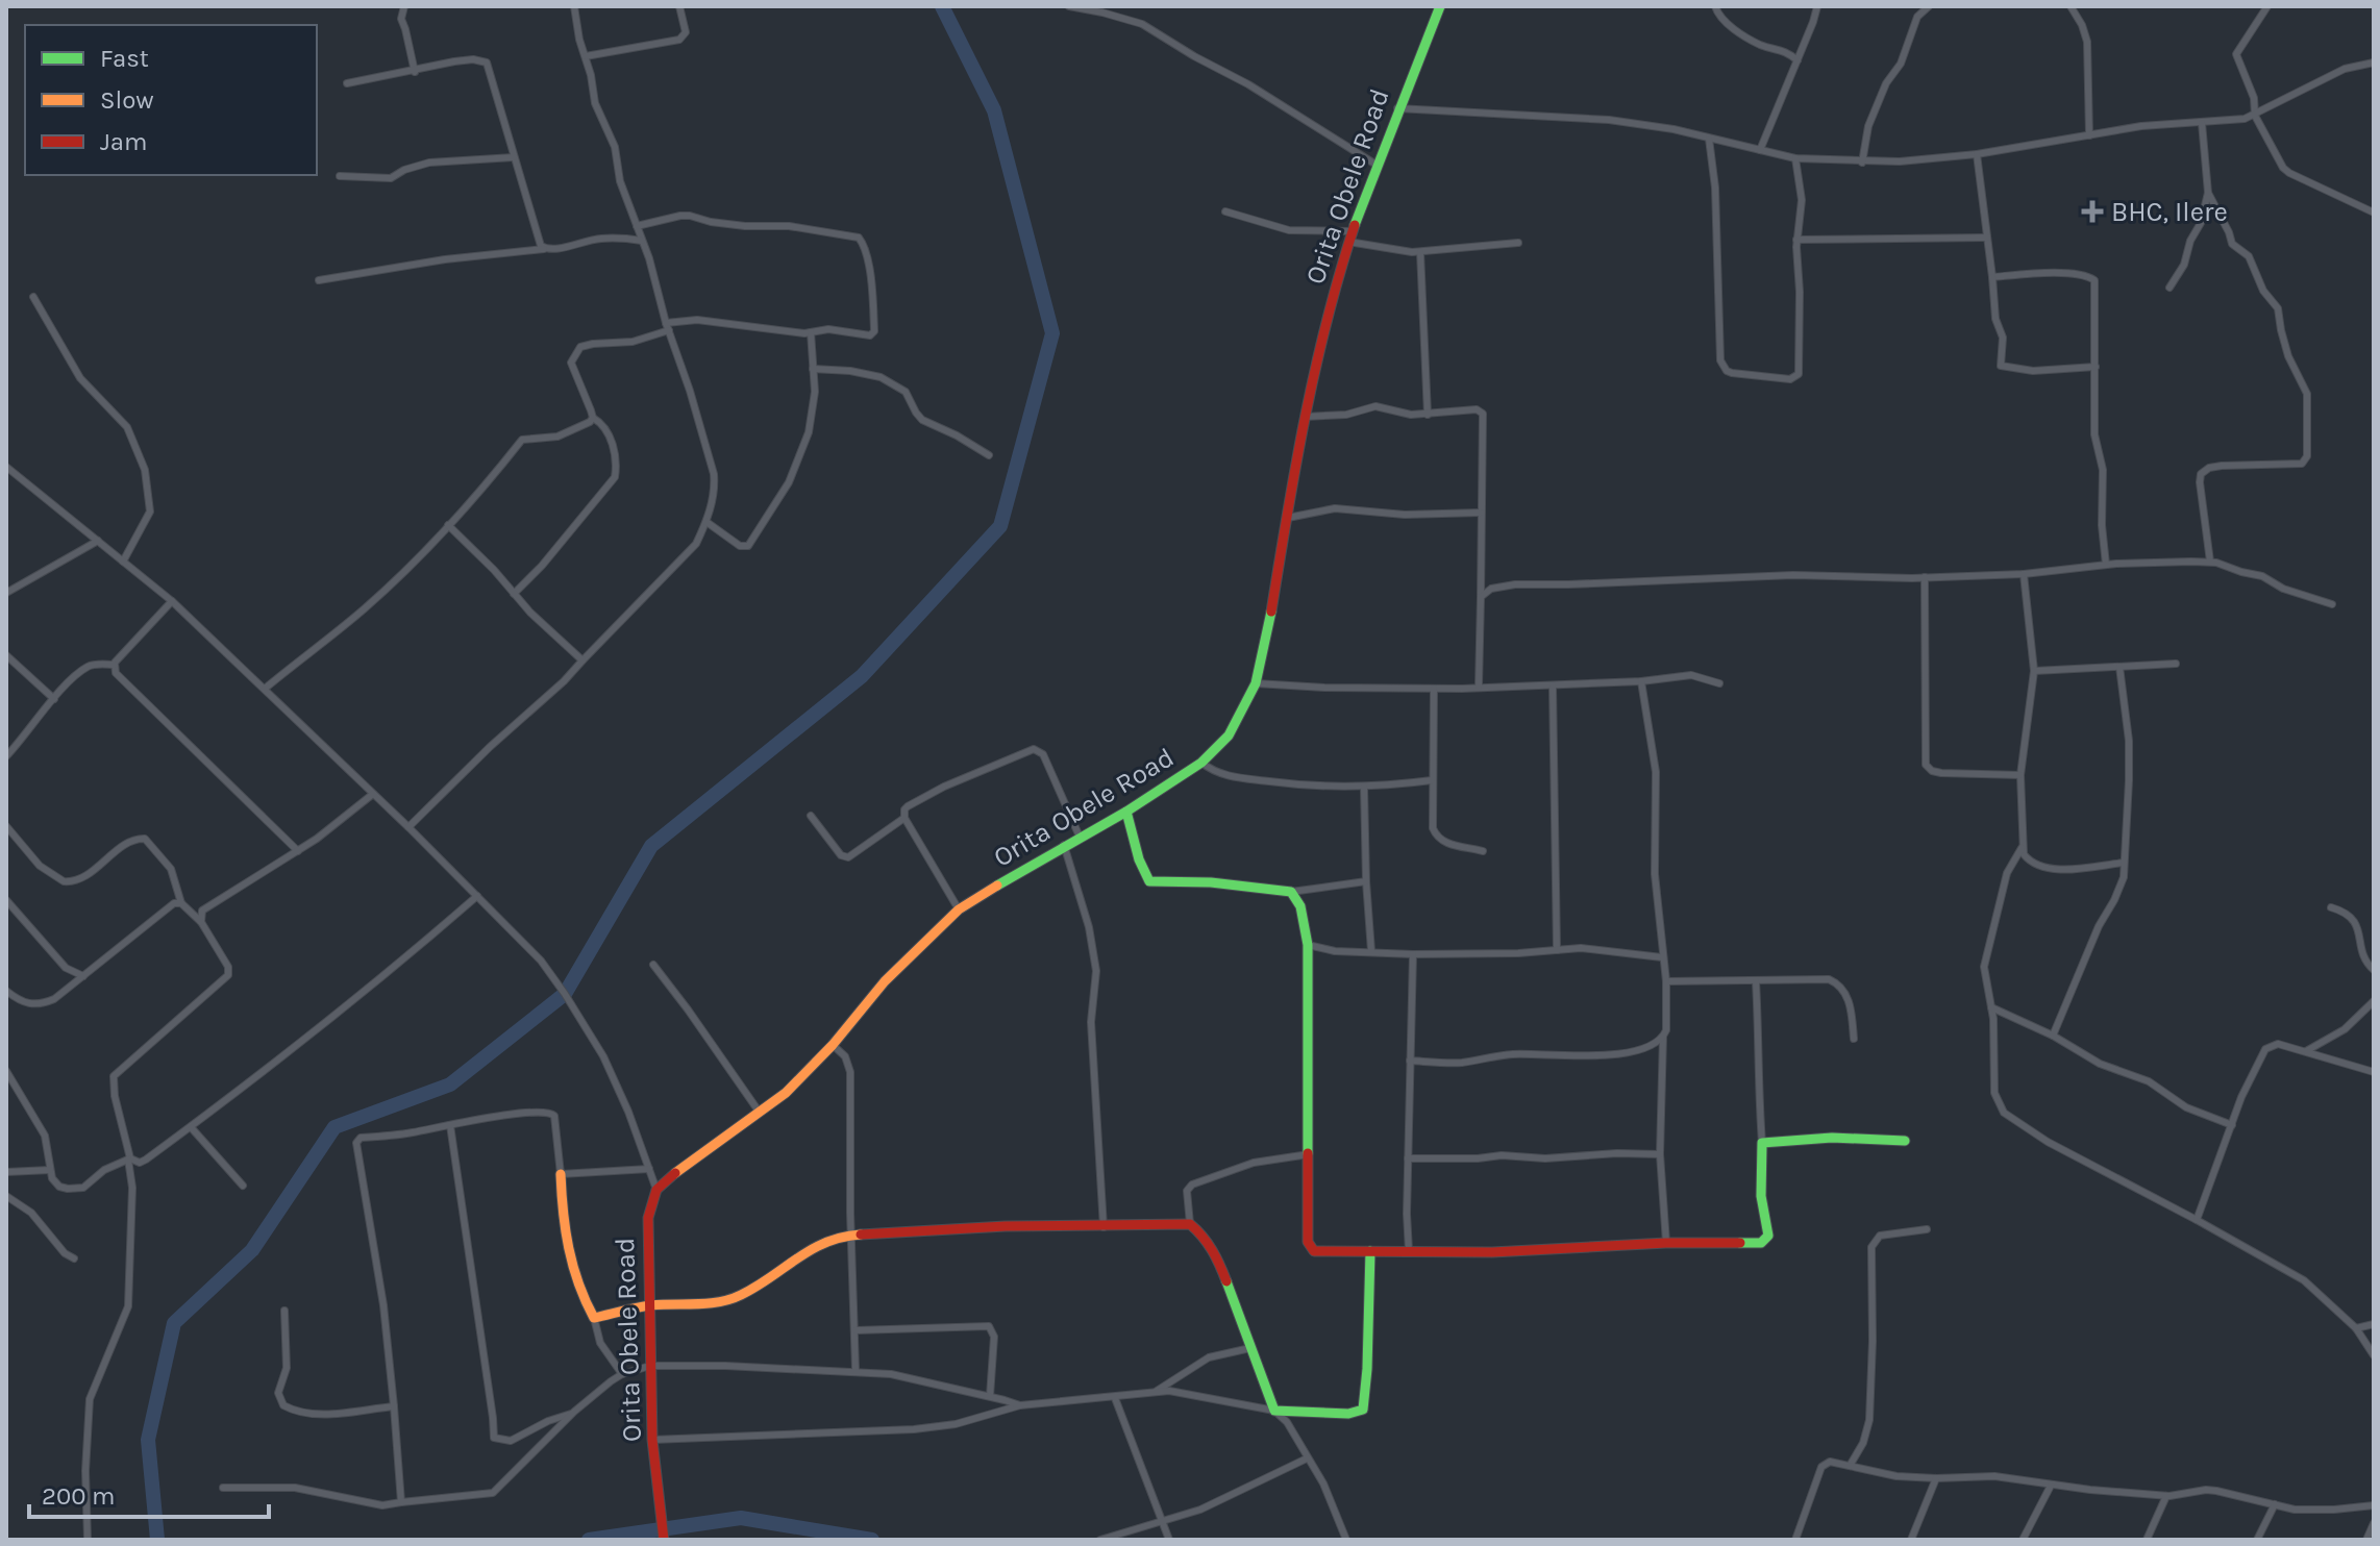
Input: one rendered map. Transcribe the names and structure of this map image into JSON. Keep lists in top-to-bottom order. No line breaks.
{"streets":{"street":["Orita Obele Road"]},"places":{"health":["BHC, Ilere"]},"legend":["Fast","Slow","Jam"],"scale_bar":"200 m"}
